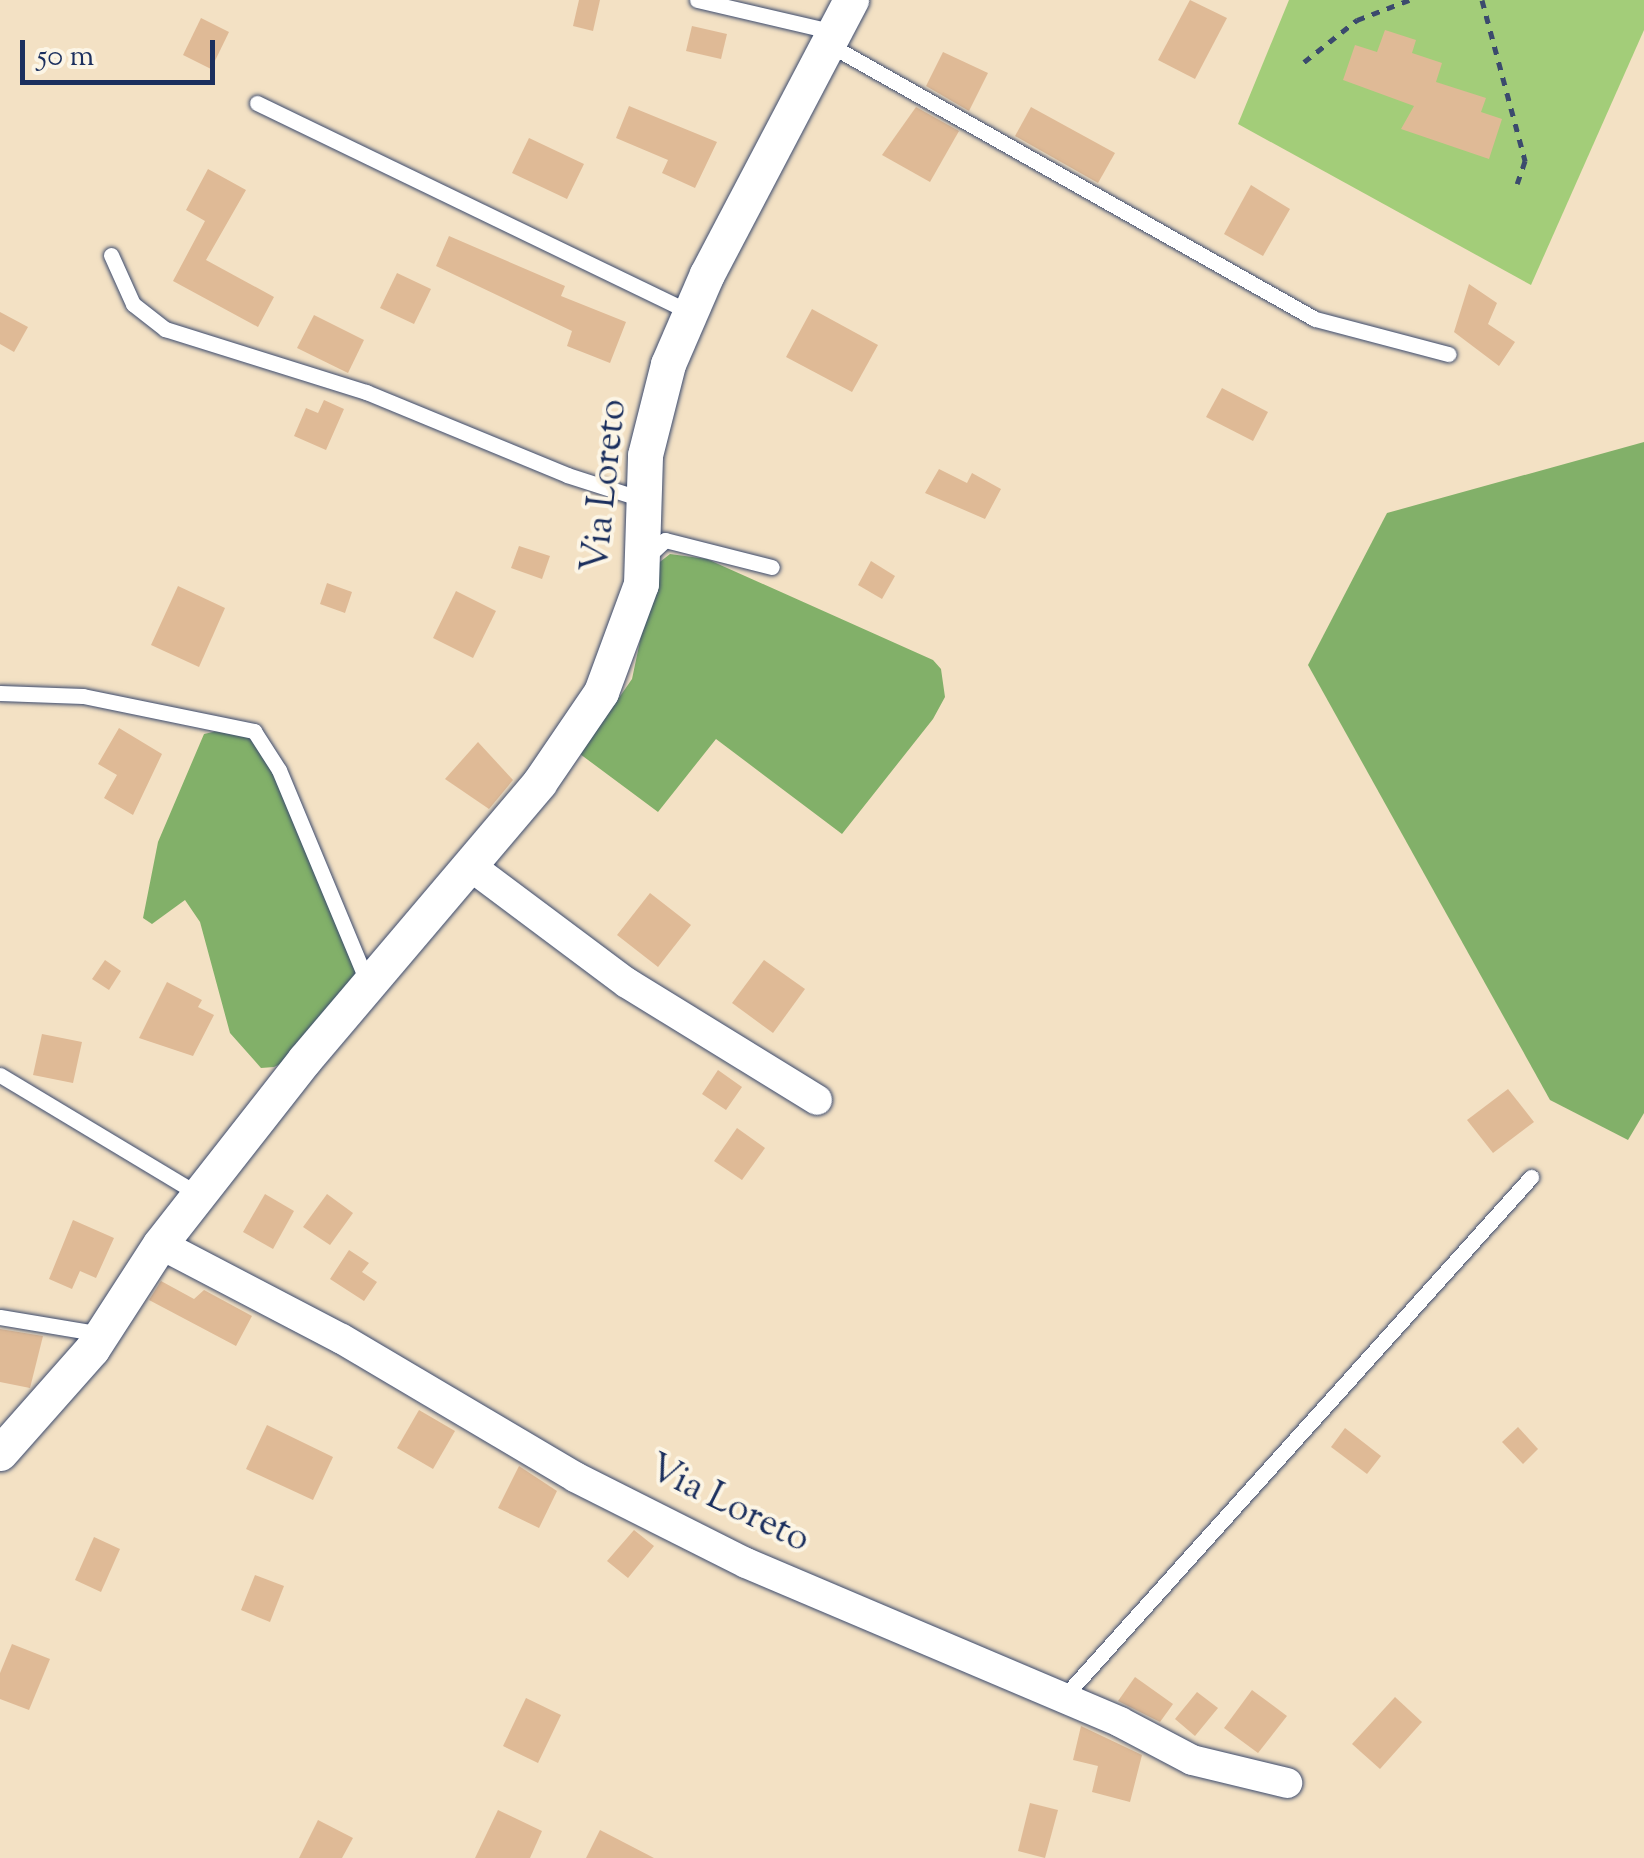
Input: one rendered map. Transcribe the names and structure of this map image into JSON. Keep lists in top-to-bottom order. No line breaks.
{"streets":{"street":["Via Loreto"]},"scale_bar":"50 m"}
